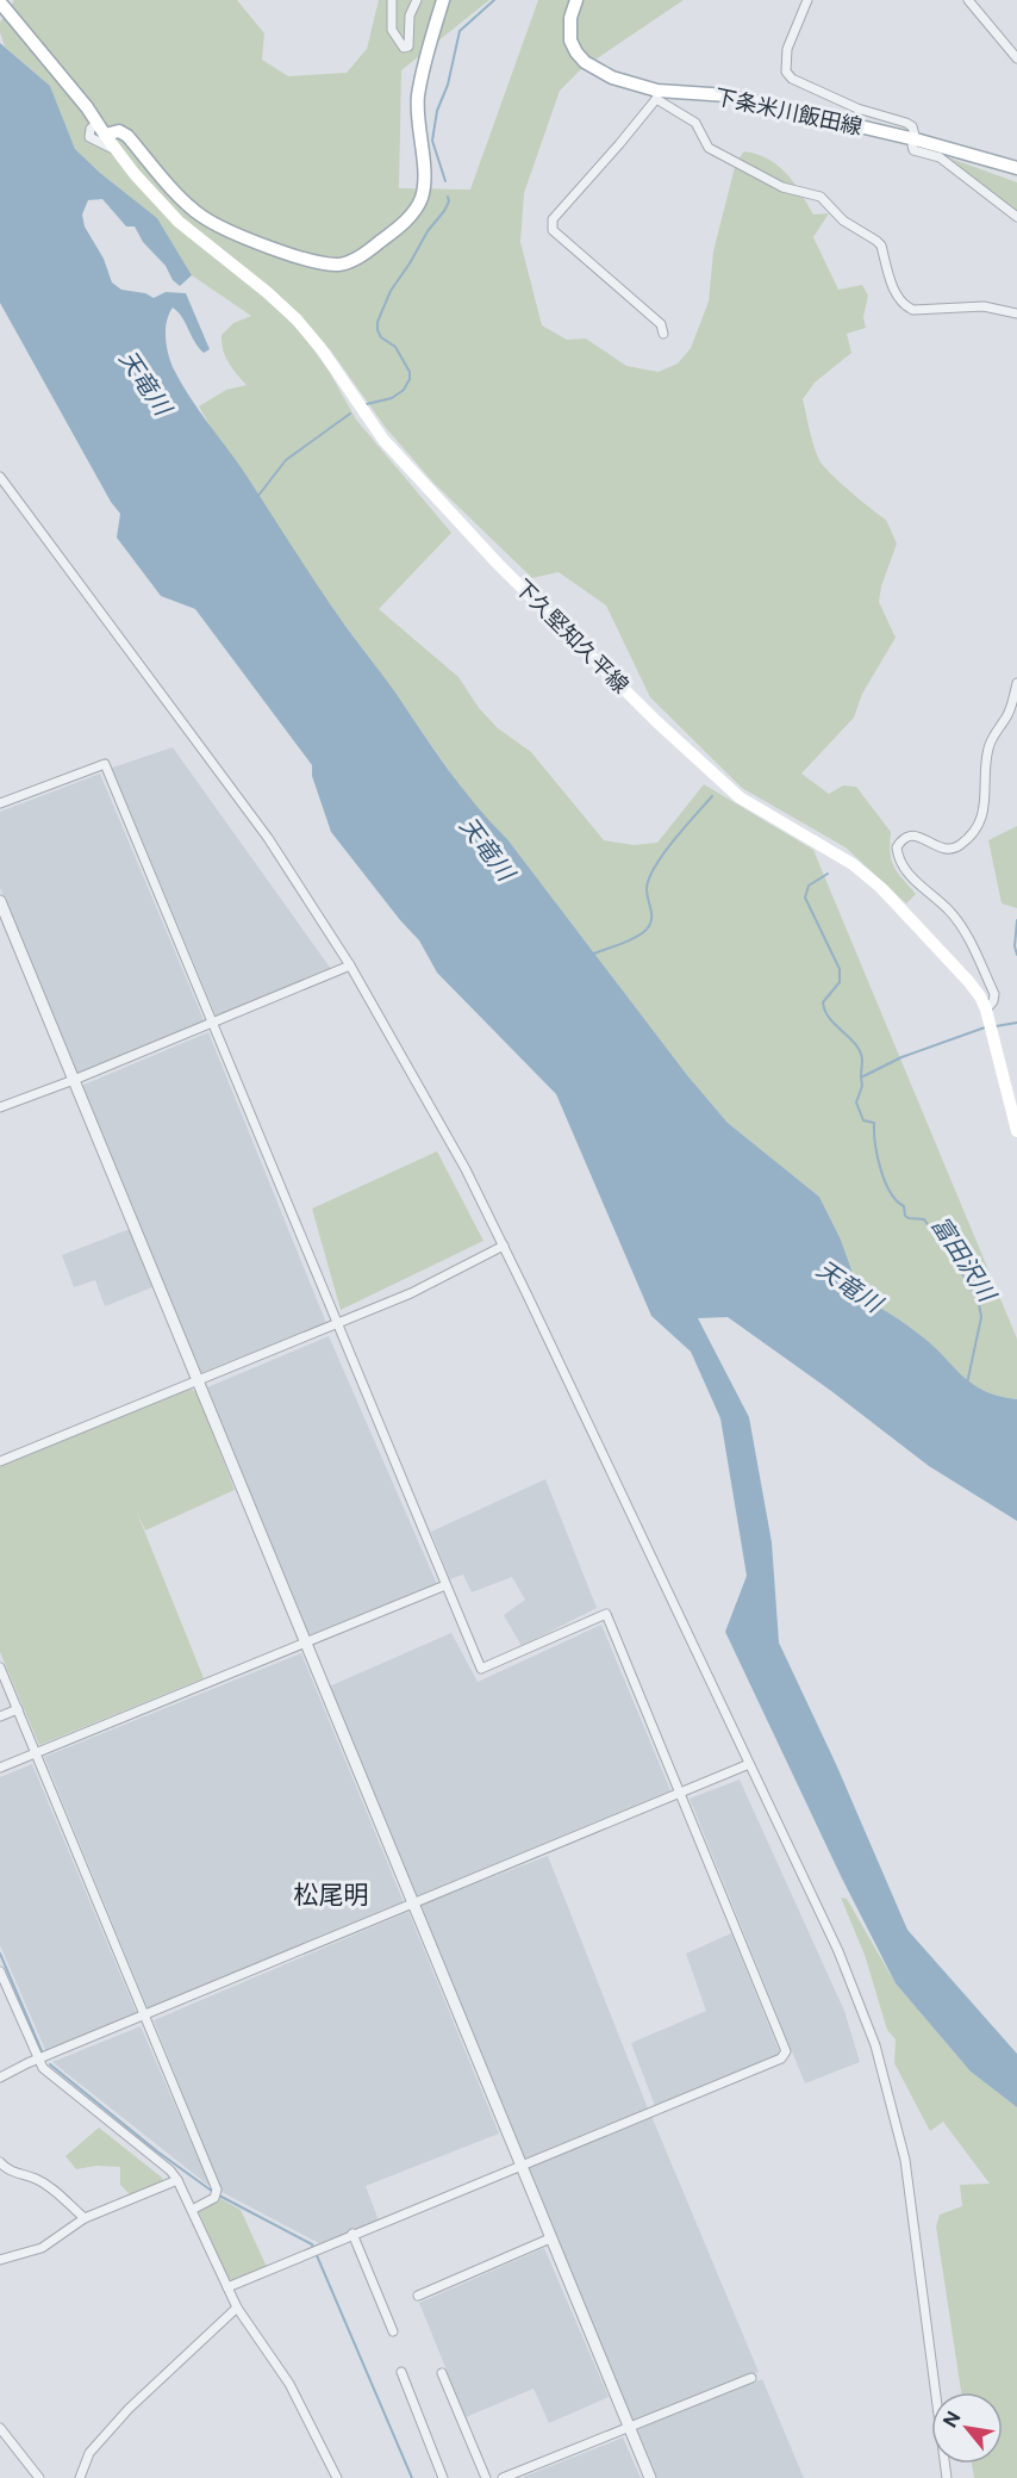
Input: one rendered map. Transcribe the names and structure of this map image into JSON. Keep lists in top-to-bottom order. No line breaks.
{"streets":{"main road":["下条米川飯田線","下久堅知久平線"]},"districts":["松尾明"],"water":["天竜川","富田沢川"],"north":"top left"}
